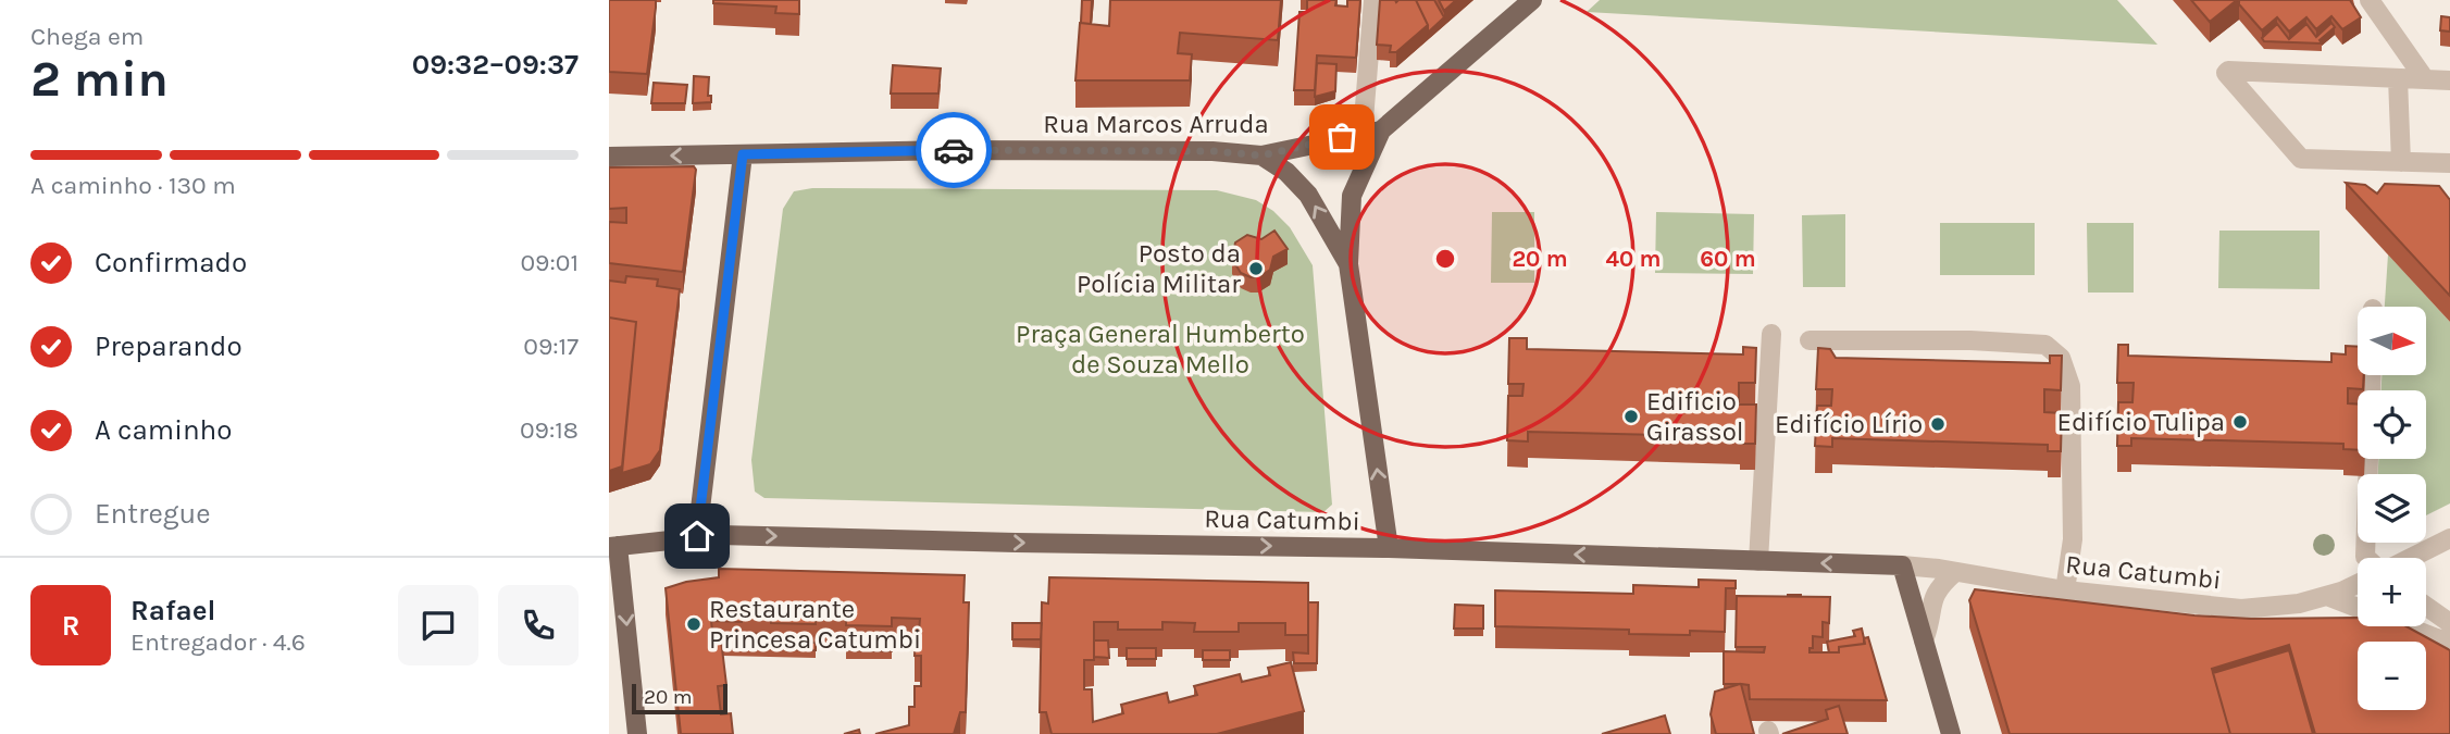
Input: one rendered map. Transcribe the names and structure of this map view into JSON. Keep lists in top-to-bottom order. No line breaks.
{"streets":{"main road":["Rua Marcos Arruda","Rua Catumbi"]},"parks":["Praça General Humberto de Souza Mello"],"places":["Posto da Polícia Militar","Edificio Girassol","Edifício Tulipa","Edifício Lírio","Restaurante Princesa Catumbi"],"scale_bar":"20 m","north":"right","page":{"heading":["2 min","Chega em","09:32–09:37"],"panel":["Rafael","Entregador · 4.6"],"bar":"A caminho · 130 m","list":[["Confirmado","09:01"],["Preparando","09:17"],["A caminho","09:18"],"Entregue"],"map_buttons":["+","−"],"round":"R","scale":"20 m"},"rings":["20 m","40 m","60 m"]}
